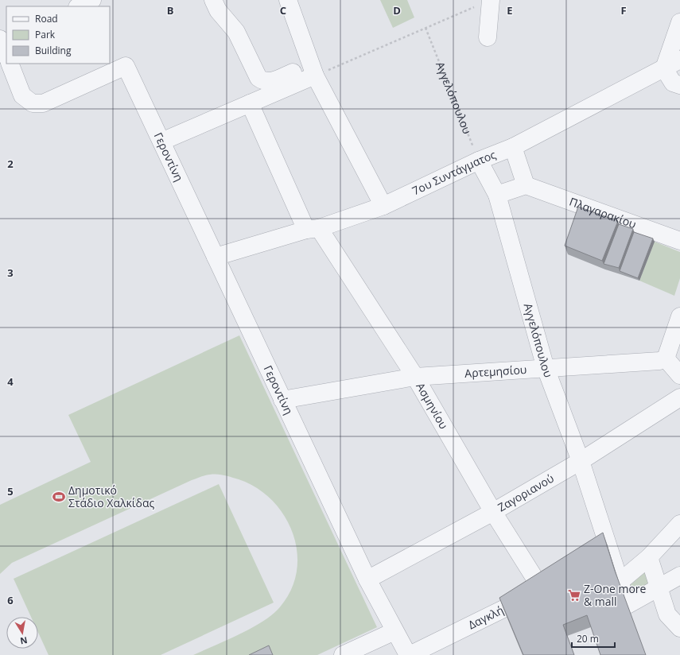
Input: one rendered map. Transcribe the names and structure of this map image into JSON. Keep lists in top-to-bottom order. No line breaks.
{"streets":{"street":["Αγγελόπουλου","Γεροντίνη","7ου Συντάγματος","Πλαγαρακίου","Αρτεμησίου","Ασμηνίου","Ζαγοριανού","Δαγκλή"]},"crossings":[["Αγγελόπουλου","7ου Συντάγματος"],["Αγγελόπουλου","Αρτεμησίου"],["Αγγελόπουλου","Ζαγοριανού"],["Γεροντίνη","7ου Συντάγματος"],["Γεροντίνη","Αρτεμησίου"],["Γεροντίνη","Ζαγοριανού"],["Γεροντίνη","Δαγκλή"],["7ου Συντάγματος","Ασμηνίου"],["Αρτεμησίου","Ασμηνίου"],["Ασμηνίου","Ζαγοριανού"],["Ασμηνίου","Δαγκλή"]],"places":{"sports":["Δημοτικό Στάδιο Χαλκίδας"],"supermarket":["Z-One more & mall"]},"legend":["Road","Park","Building"],"scale_bar":"20 m","north":"bottom","grid":{"columns":["B","C","D","E","F"],"rows":["2","3","4","5","6"]}}
